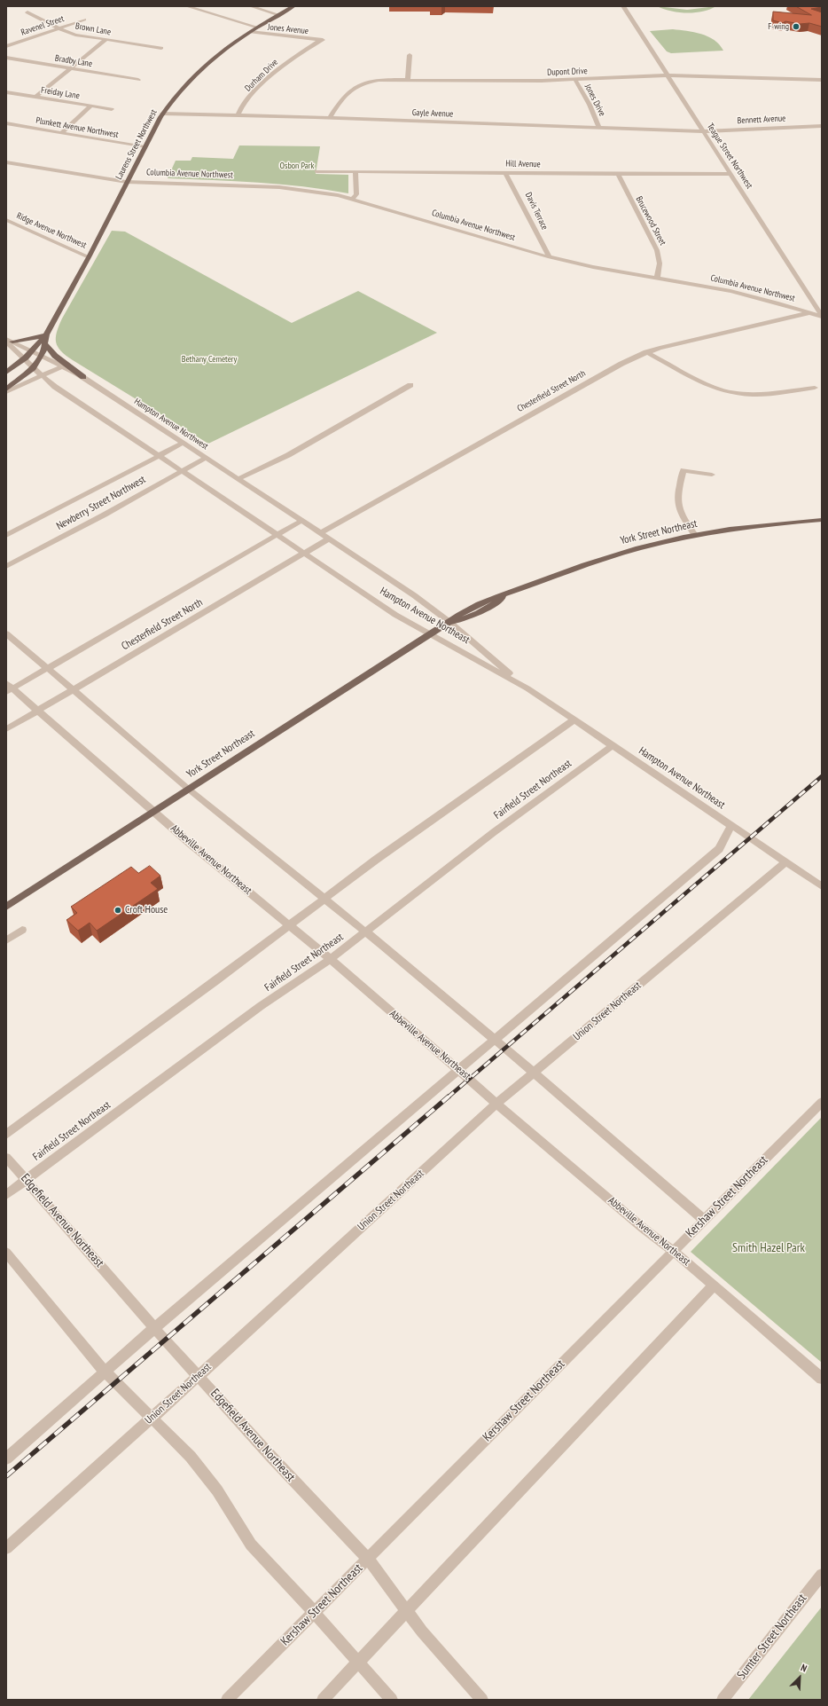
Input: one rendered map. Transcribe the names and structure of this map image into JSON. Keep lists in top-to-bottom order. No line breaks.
{"streets":{"main road":["Laurens Street Northwest","York Street Northeast"],"street":["Ravenel Street","Brown Lane","Jones Avenue","Bradby Lane","Dupont Drive","Durham Drive","Freiday Lane","Jones Drive","Gayle Avenue","Bennett Avenue","Plunkett Avenue Northwest","Teague Street Northwest","Hill Avenue","Columbia Avenue Northwest","Davis Terrace","Brucewood Street","Ridge Avenue Northwest","Chesterfield Street North","Hampton Avenue Northwest","Newberry Street Northwest","Hampton Avenue Northeast","Fairfield Street Northeast","Abbeville Avenue Northeast","Union Street Northeast","Kershaw Street Northeast","Edgefield Avenue Northeast","Sumter Street Northeast"]},"crossings":[["Ravenel Street","Brown Lane"],["Jones Avenue","Durham Drive"],["Jones Avenue","Laurens Street Northwest"],["Dupont Drive","Jones Drive"],["Dupont Drive","Gayle Avenue"],["Dupont Drive","Teague Street Northwest"],["Durham Drive","Gayle Avenue"],["Jones Drive","Gayle Avenue"],["Gayle Avenue","Bennett Avenue"],["Gayle Avenue","Laurens Street Northwest"],["Gayle Avenue","Teague Street Northwest"],["Bennett Avenue","Teague Street Northwest"],["Plunkett Avenue Northwest","Laurens Street Northwest"],["Laurens Street Northwest","Columbia Avenue Northwest"],["Laurens Street Northwest","Ridge Avenue Northwest"],["Laurens Street Northwest","Hampton Avenue Northwest"],["Teague Street Northwest","Hill Avenue"],["Teague Street Northwest","Columbia Avenue Northwest"],["Hill Avenue","Davis Terrace"],["Hill Avenue","Brucewood Street"],["Columbia Avenue Northwest","Davis Terrace"],["Columbia Avenue Northwest","Brucewood Street"],["Columbia Avenue Northwest","Chesterfield Street North"],["Chesterfield Street North","Hampton Avenue Northwest"],["Chesterfield Street North","Hampton Avenue Northeast"],["Chesterfield Street North","Abbeville Avenue Northeast"],["Hampton Avenue Northwest","Newberry Street Northwest"],["Hampton Avenue Northwest","Hampton Avenue Northeast"],["York Street Northeast","Hampton Avenue Northeast"],["York Street Northeast","Abbeville Avenue Northeast"],["Hampton Avenue Northeast","Fairfield Street Northeast"],["Hampton Avenue Northeast","Union Street Northeast"],["Fairfield Street Northeast","Abbeville Avenue Northeast"],["Fairfield Street Northeast","Edgefield Avenue Northeast"],["Abbeville Avenue Northeast","Union Street Northeast"],["Abbeville Avenue Northeast","Kershaw Street Northeast"],["Union Street Northeast","Edgefield Avenue Northeast"],["Kershaw Street Northeast","Edgefield Avenue Northeast"]],"parks":["Osbon Park","Bethany Cemetery","Smith Hazel Park"],"places":["F-wing","Croft House"],"north":"top right"}
